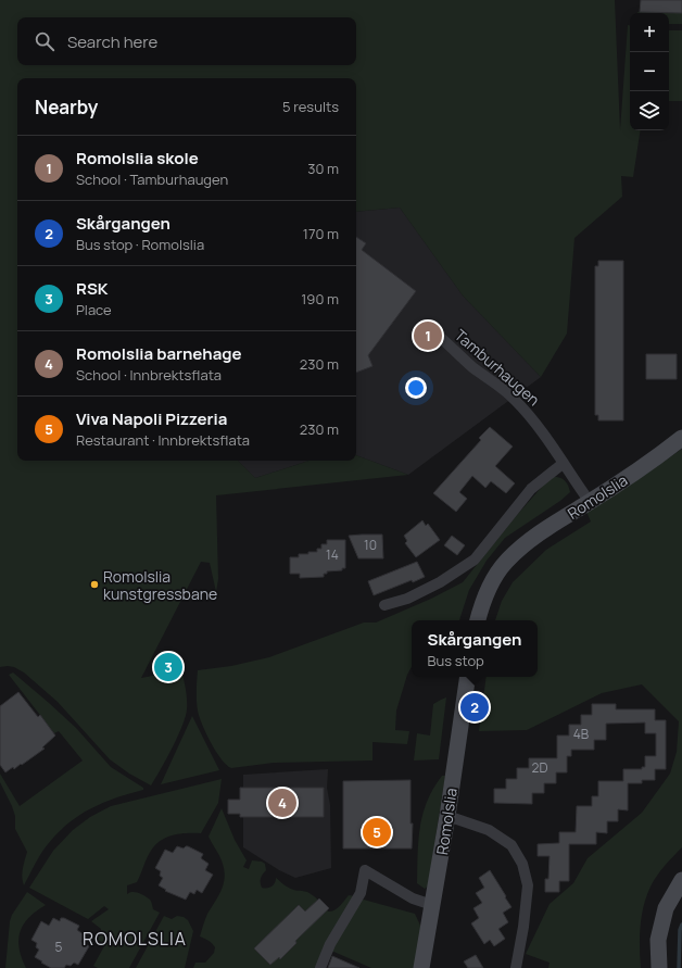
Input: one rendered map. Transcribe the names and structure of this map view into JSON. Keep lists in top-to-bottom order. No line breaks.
{"streets":{"street":["Tamburhaugen","Romolslia"]},"crossings":[["Tamburhaugen","Romolslia"]],"districts":["ROMOLSLIA"],"places":["Romolslia kunstgressbane"],"house_numbers":["10","14","4B","2D","5"],"page":{"map_buttons":["+","−"],"search":"Search here","heading":["Nearby","5 results"],"list":[{"mark":"1","name":"Romolslia skole","note":"School · Tamburhaugen","value":"30 m"},{"mark":"2","name":"Skårgangen","note":"Bus stop · Romolslia","value":"170 m"},{"mark":"3","name":"RSK","note":"Place","value":"190 m"},{"mark":"4","name":"Romolslia barnehage","note":"School · Innbrektsflata","value":"230 m"},{"mark":"5","name":"Viva Napoli Pizzeria","note":"Restaurant · Innbrektsflata","value":"230 m"}],"pins":["1","3","2","4","5"],"popup":["Skårgangen","Bus stop"]}}
